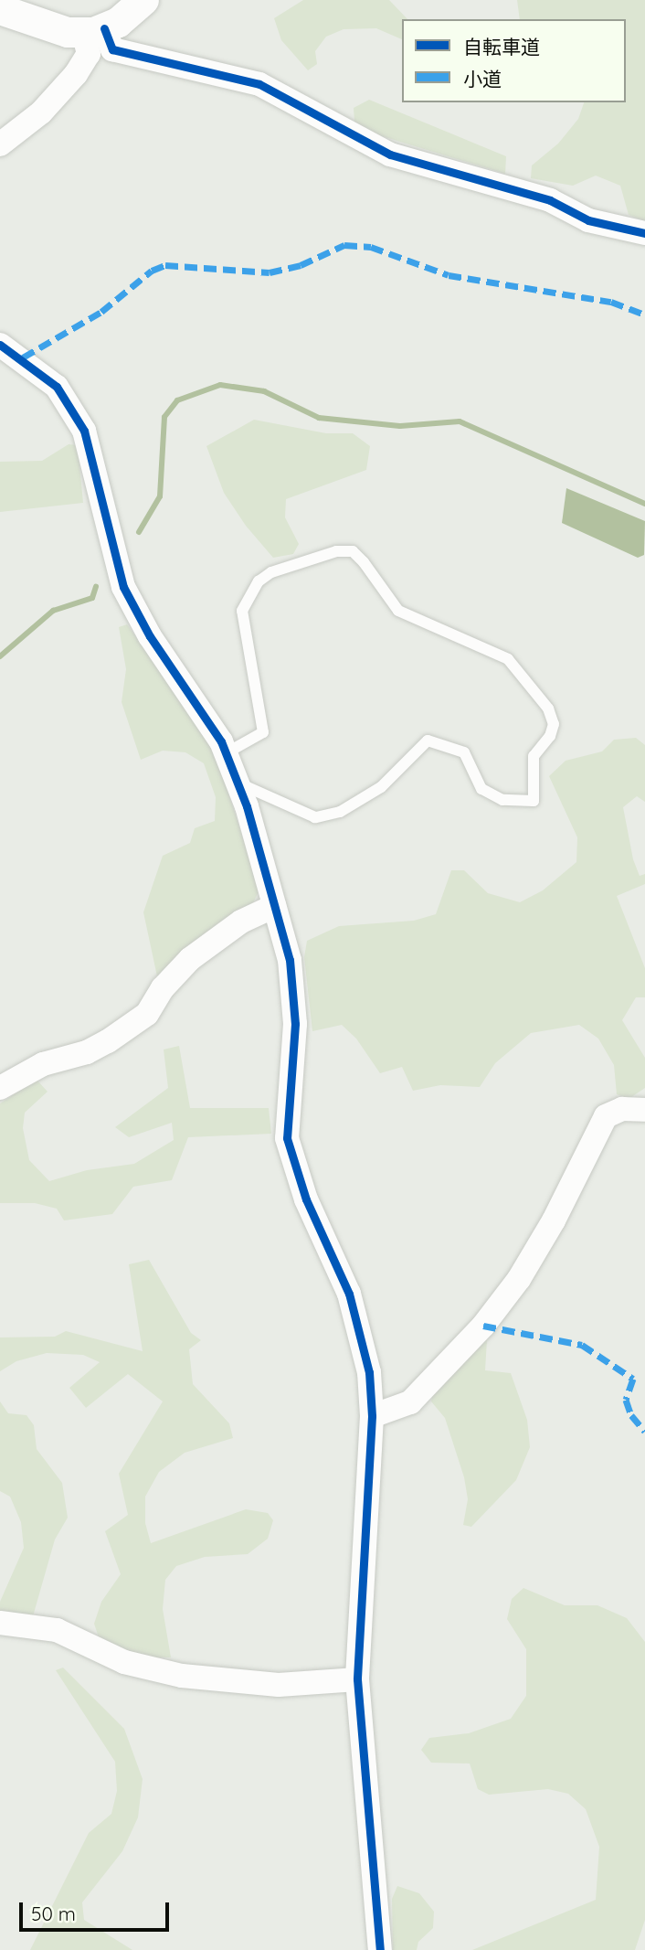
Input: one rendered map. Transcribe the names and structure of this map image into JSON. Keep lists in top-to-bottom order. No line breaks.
{"legend":["自転車道","小道"],"scale_bar":"50 m"}
